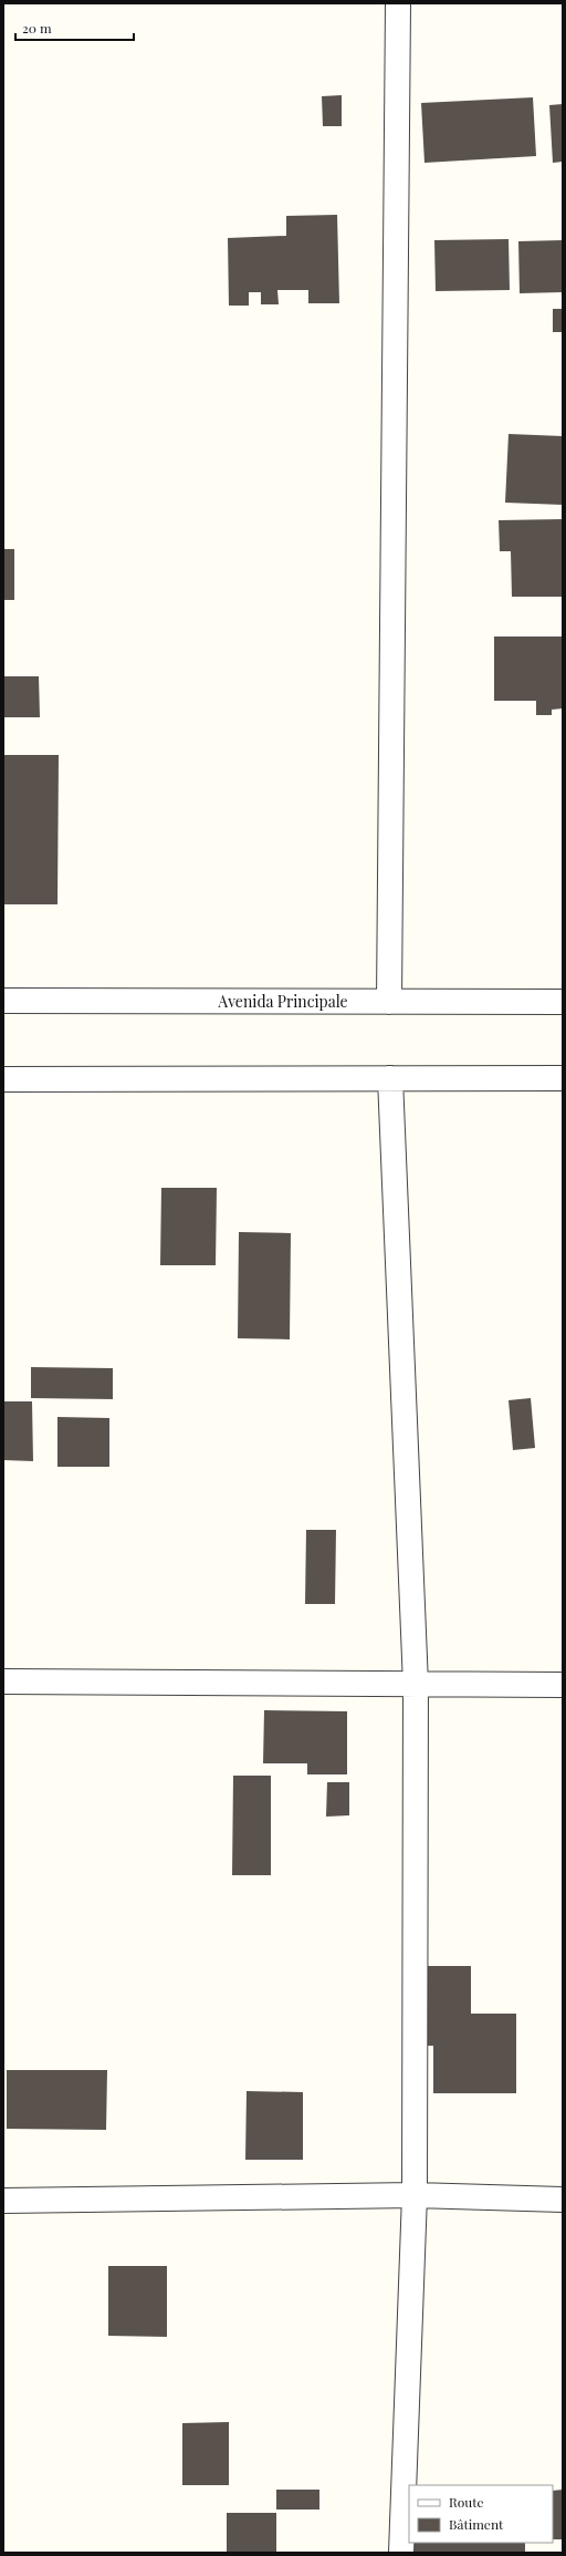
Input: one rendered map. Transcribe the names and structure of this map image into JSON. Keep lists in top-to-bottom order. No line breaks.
{"streets":{"street":["Avenida Principale"]},"legend":["Route","Bâtiment"],"scale_bar":"20 m"}
